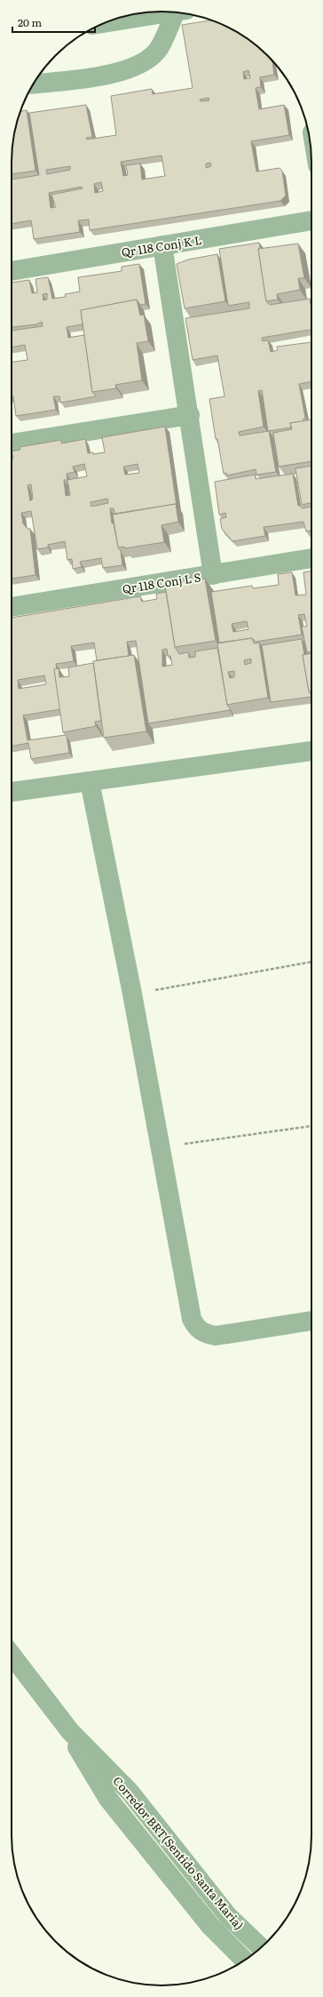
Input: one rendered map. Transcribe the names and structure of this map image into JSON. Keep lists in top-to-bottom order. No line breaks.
{"streets":{"street":["Qr 118 Conj K L","Qr 118 Conj L S","Corredor BRT(Sentido Santa Maria)"]},"scale_bar":"20 m"}
